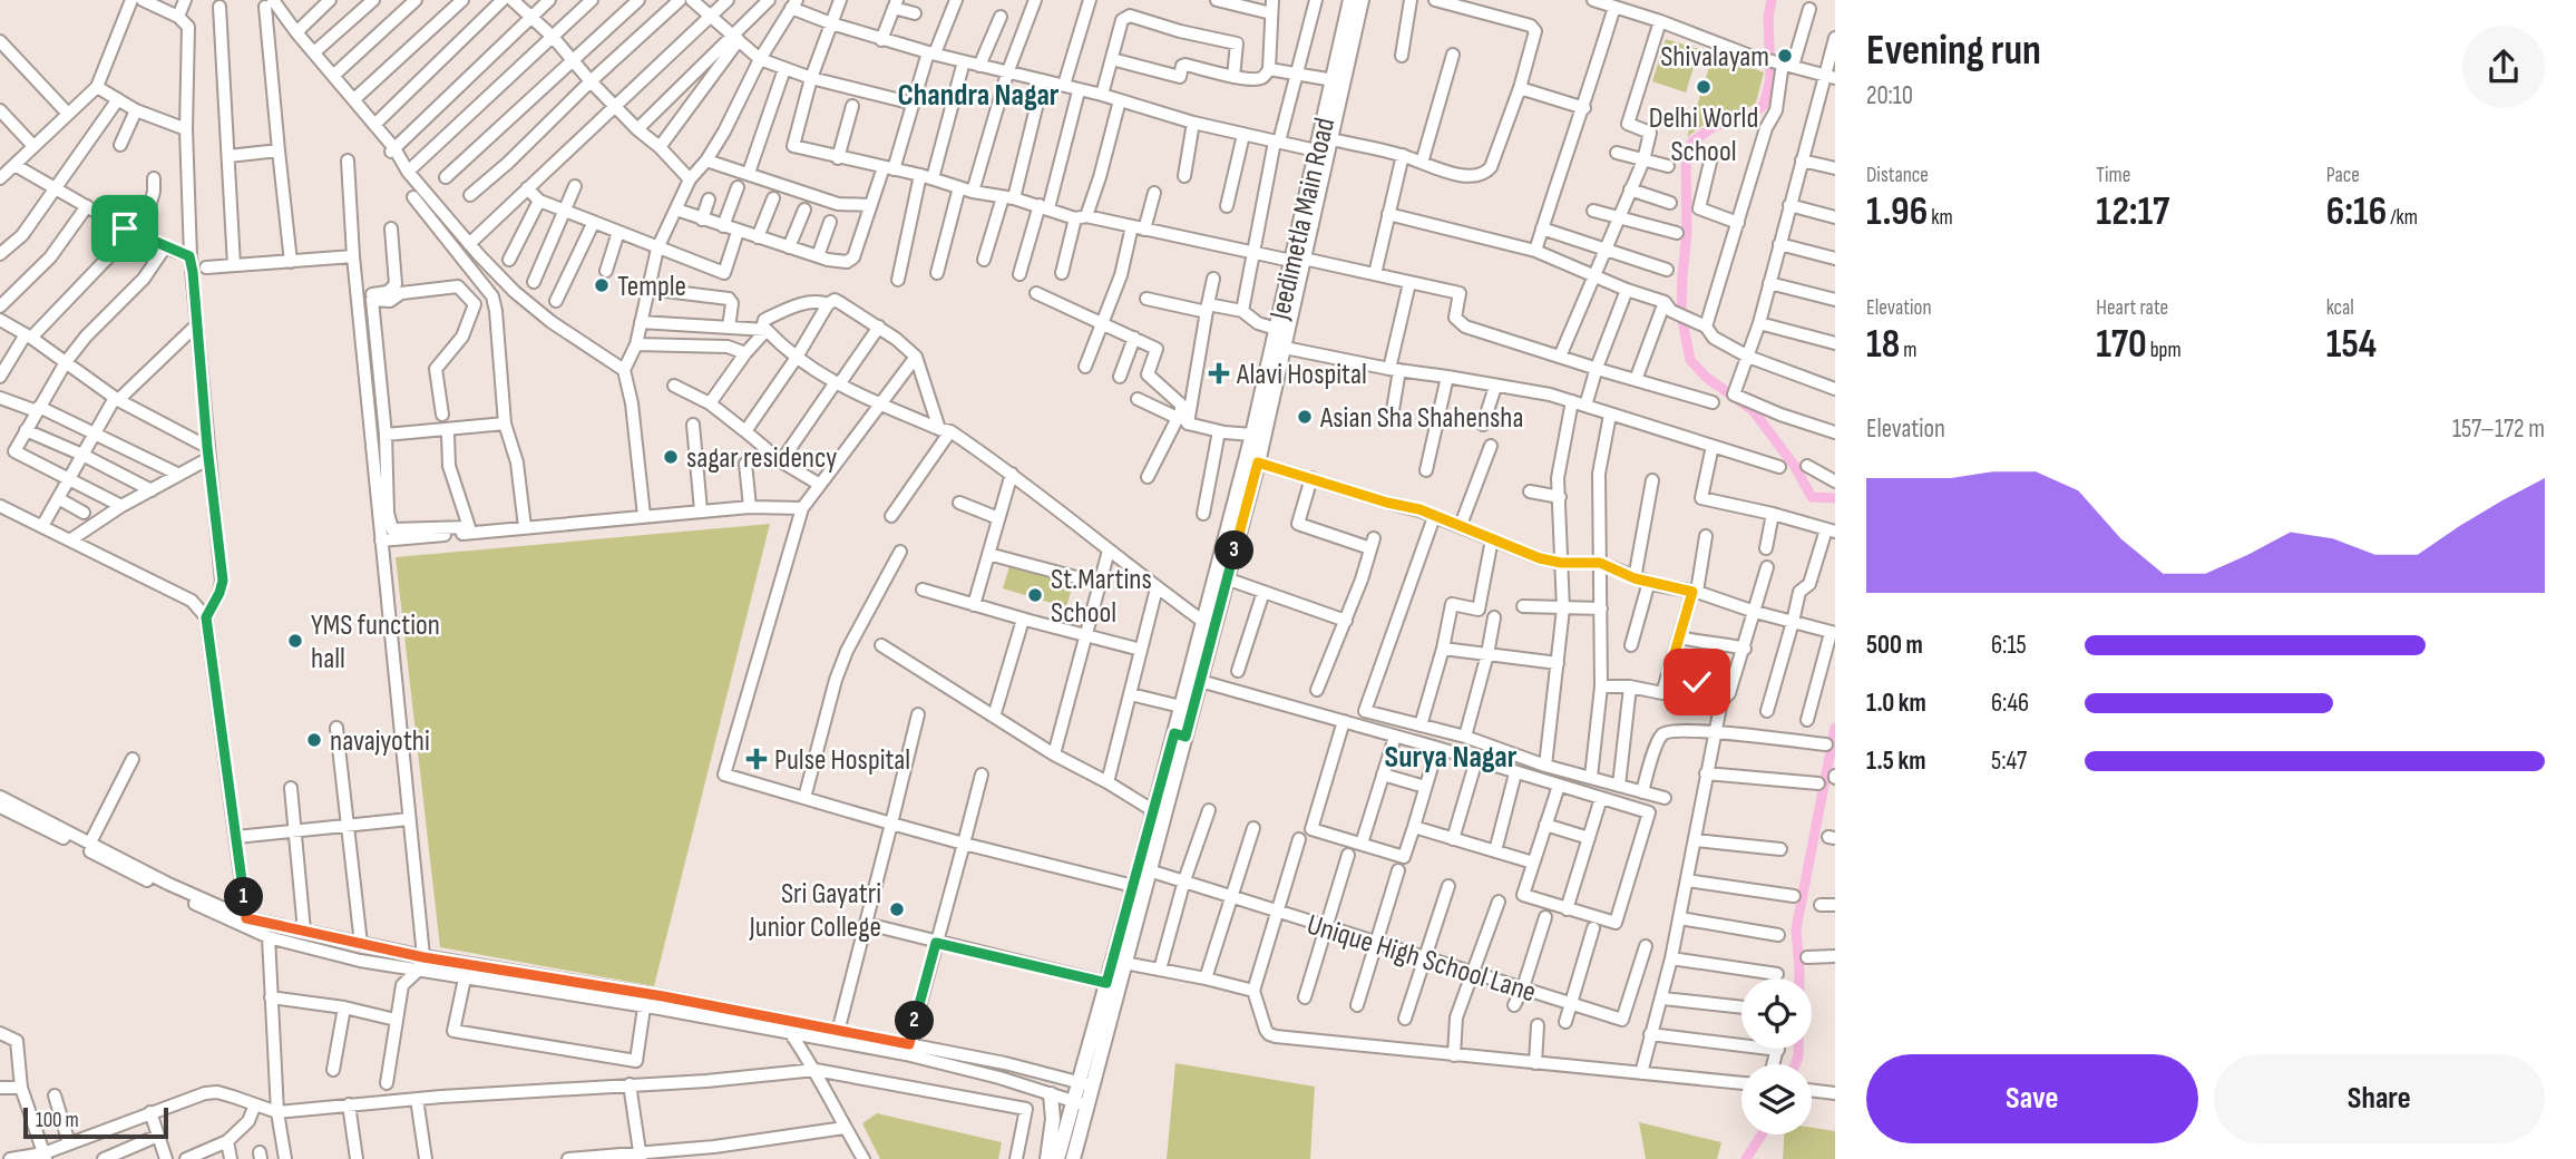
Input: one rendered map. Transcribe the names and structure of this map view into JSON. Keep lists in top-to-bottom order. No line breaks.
{"streets":{"main road":["Jeedimetla Main Road"],"street":["Unique High School Lane"]},"crossings":[["Jeedimetla Main Road","Unique High School Lane"]],"districts":["Chandra Nagar","Surya Nagar"],"places":{"other":["Shivalayam","Delhi World School","Temple","Asian Sha Shahensha","sagar residency","St.Martins School","YMS function hall","navajyothi","Sri Gayatri Junior College"],"health":["Alavi Hospital","Pulse Hospital"]},"scale_bar":"100 m","page":{"heading":["Evening run","20:10"],"stats":[["Distance","1.96 km"],["Time","12:17"],["Pace","6:16 /km"],["Elevation","18 m"],["Heart rate","170 bpm"],["kcal","154"]],"chart":["Elevation","157–172 m"],"pins":["3","1","2"],"list":[{"name":"500 m","note":"6:15"},{"name":"1.0 km","note":"6:46"},{"name":"1.5 km","note":"5:47"}],"buttons":["Save","Share"],"scale":"100 m"}}
